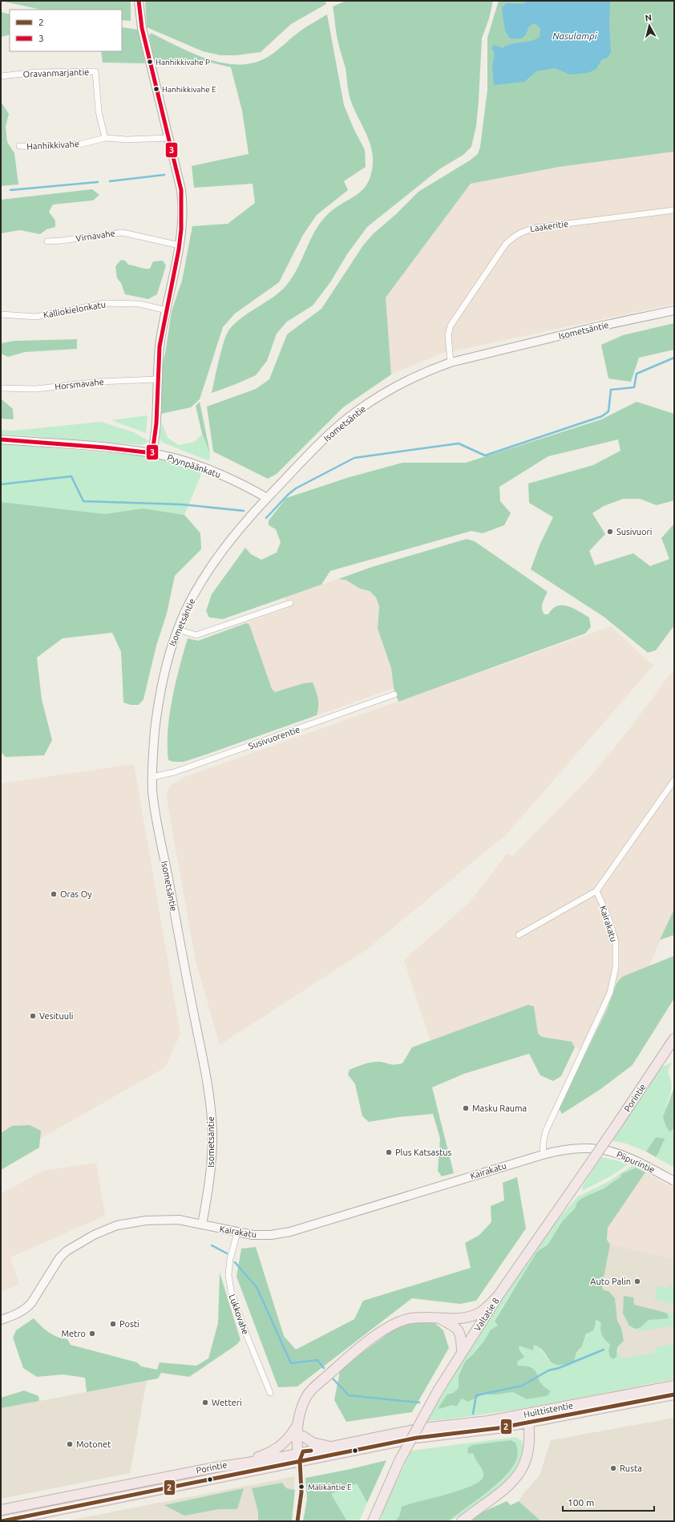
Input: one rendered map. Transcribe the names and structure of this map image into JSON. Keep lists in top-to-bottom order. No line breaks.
{"streets":{"highway":["Porintie","Valtatie 8","Huittistentie"],"main road":["Isometsäntie","Pyynpäänkatu","Kairakatu","Piipurintie"],"street":["Oravanmarjantie","Hanhikkivahe","Laakeritie","Virnavahe","Kalliokielonkatu","Horsmavahe","Susivuorentie","Lukkovahe"]},"crossings":[["Oravanmarjantie","Hanhikkivahe"],["Laakeritie","Isometsäntie"],["Isometsäntie","Pyynpäänkatu"],["Isometsäntie","Susivuorentie"],["Isometsäntie","Kairakatu"],["Kairakatu","Piipurintie"],["Kairakatu","Lukkovahe"],["Porintie","Valtatie 8"],["Porintie","Huittistentie"]],"water":["Nasulampi"],"places":["Hanhikkivahe P","Hanhikkivahe E","Susivuori","Oras Oy","Vesituuli","Masku Rauma","Plus Katsastus","Auto Palin","Posti","Metro","Wetteri","Motonet","Rusta","Mälikäntie E"],"lines":["transit line 3","transit line 2"],"legend":["2","3"],"scale_bar":"100 m","north":"top"}
